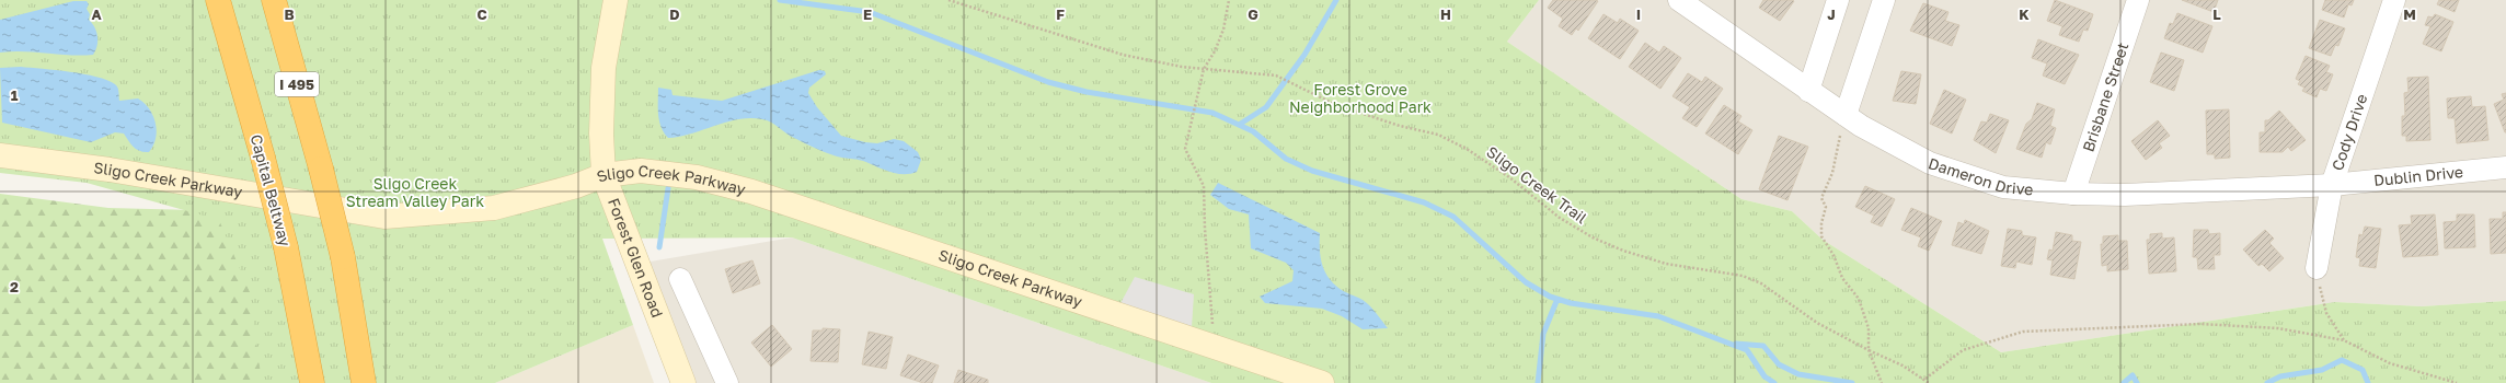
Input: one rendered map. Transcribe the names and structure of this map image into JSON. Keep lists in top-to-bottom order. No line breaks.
{"streets":{"highway":["I 495","Capital Beltway"],"street":["Brisbane Street","Cody Drive","Dameron Drive","Dublin Drive","Sligo Creek Parkway","Forest Glen Road"],"path":["Sligo Creek Trail"]},"crossings":[["Brisbane Street","Dameron Drive"],["Cody Drive","Dameron Drive"],["Cody Drive","Dublin Drive"],["Dameron Drive","Dublin Drive"],["Sligo Creek Parkway","Forest Glen Road"]],"parks":["Forest Grove Neighborhood Park","Sligo Creek Stream Valley Park"],"grid":{"columns":["A","B","C","D","E","F","G","H","I","J","K","L","M"],"rows":["1","2"]}}
